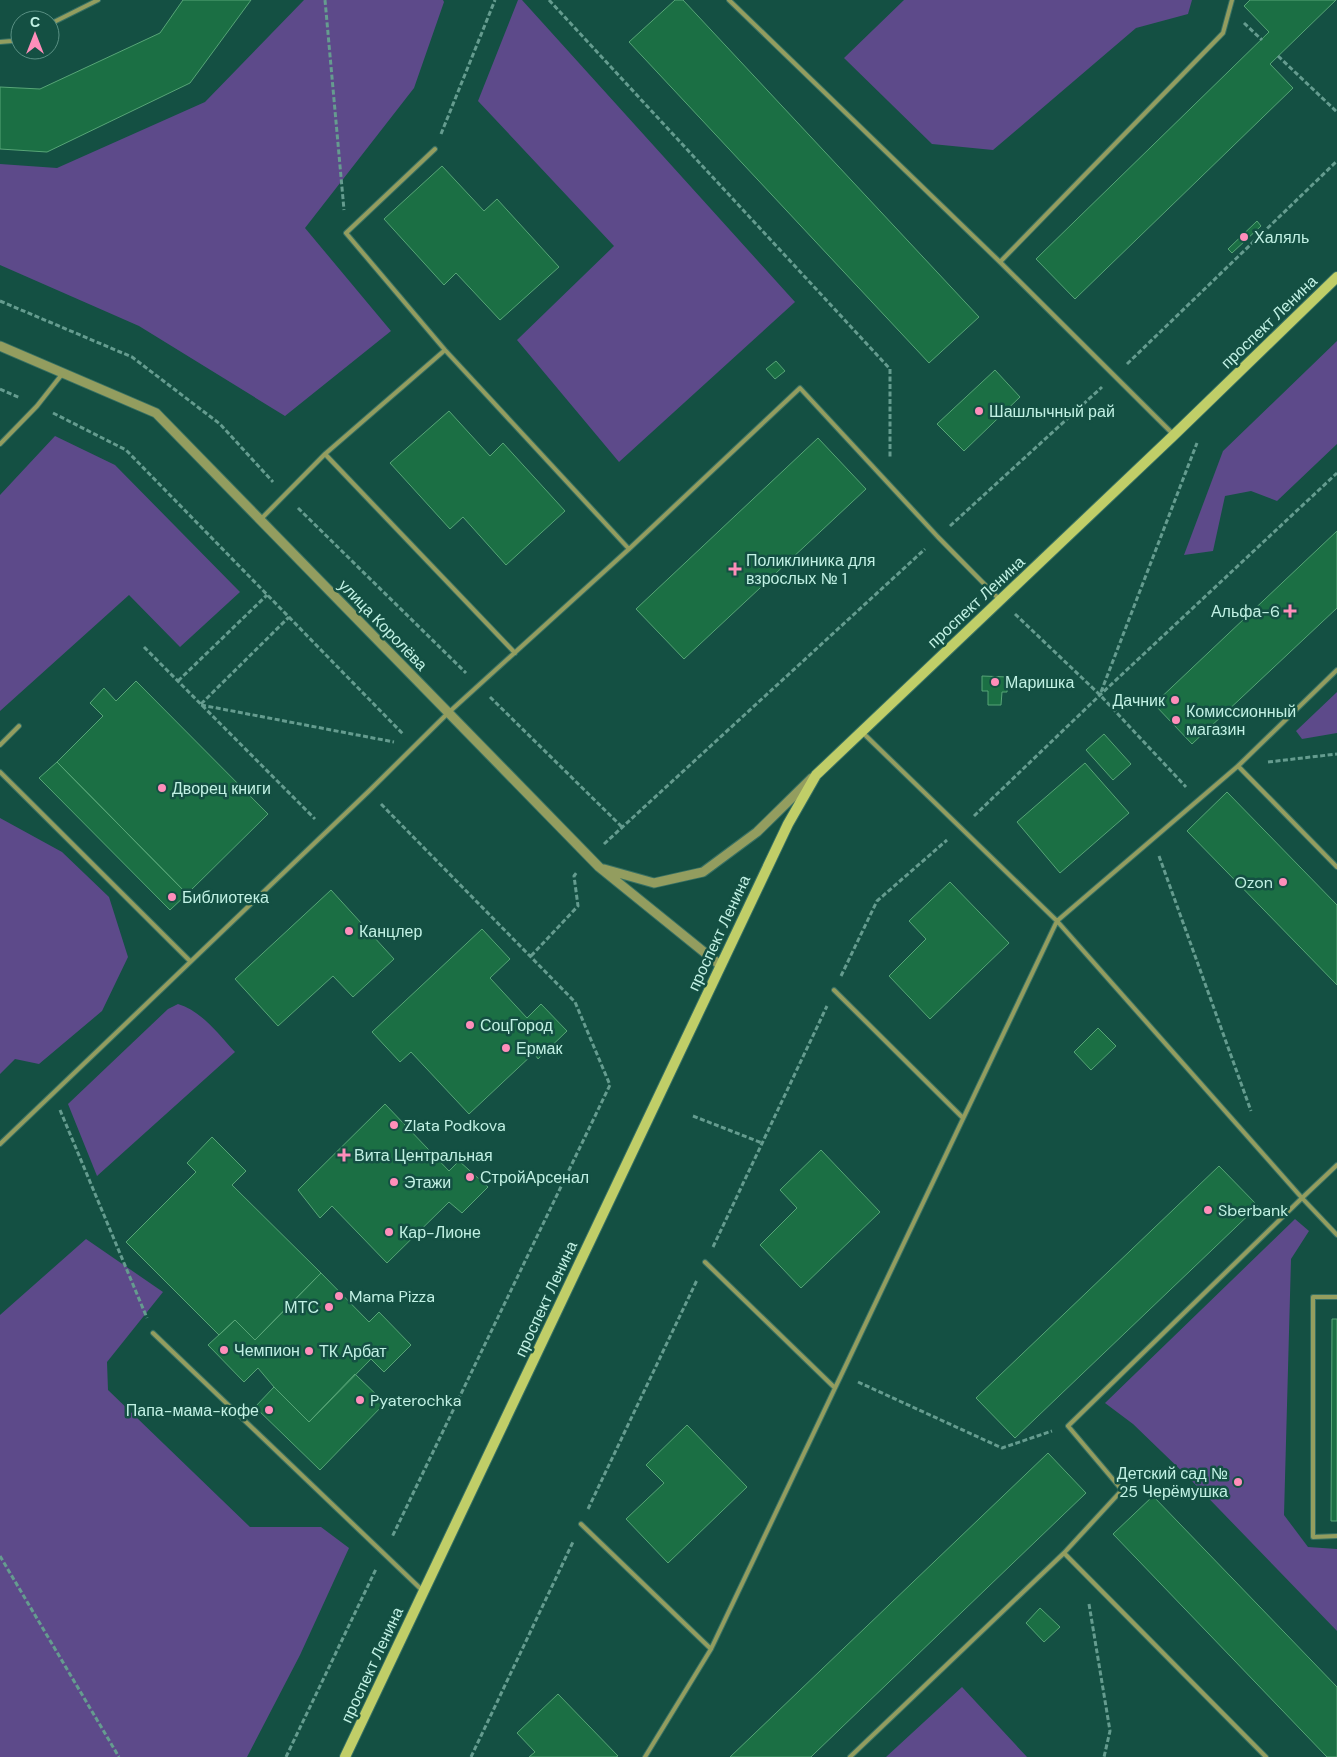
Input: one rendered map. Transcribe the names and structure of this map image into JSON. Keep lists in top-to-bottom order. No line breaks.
{"streets":{"main road":["проспект Ленина"],"street":["улица Королёва"]},"crossings":[["проспект Ленина","улица Королёва"]],"places":{"other":["Халяль","Шашлычный рай","Маришка","Дачник","Комиссионный магазин","Дворец книги","Ozon","Библиотека","Канцлер","СоцГород","Ермак","Zlata Podkova","СтройАрсенал","Этажи","Sberbank","Кар-Лионе","Mama Pizza","МТС","Чемпион","ТК Арбат","Pyaterochka","Папа-мама-кофе","Детский сад № 25 Черёмушка"],"health":["Поликлиника для взрослых № 1","Альфа-6","Вита Центральная"]},"north":"top"}
